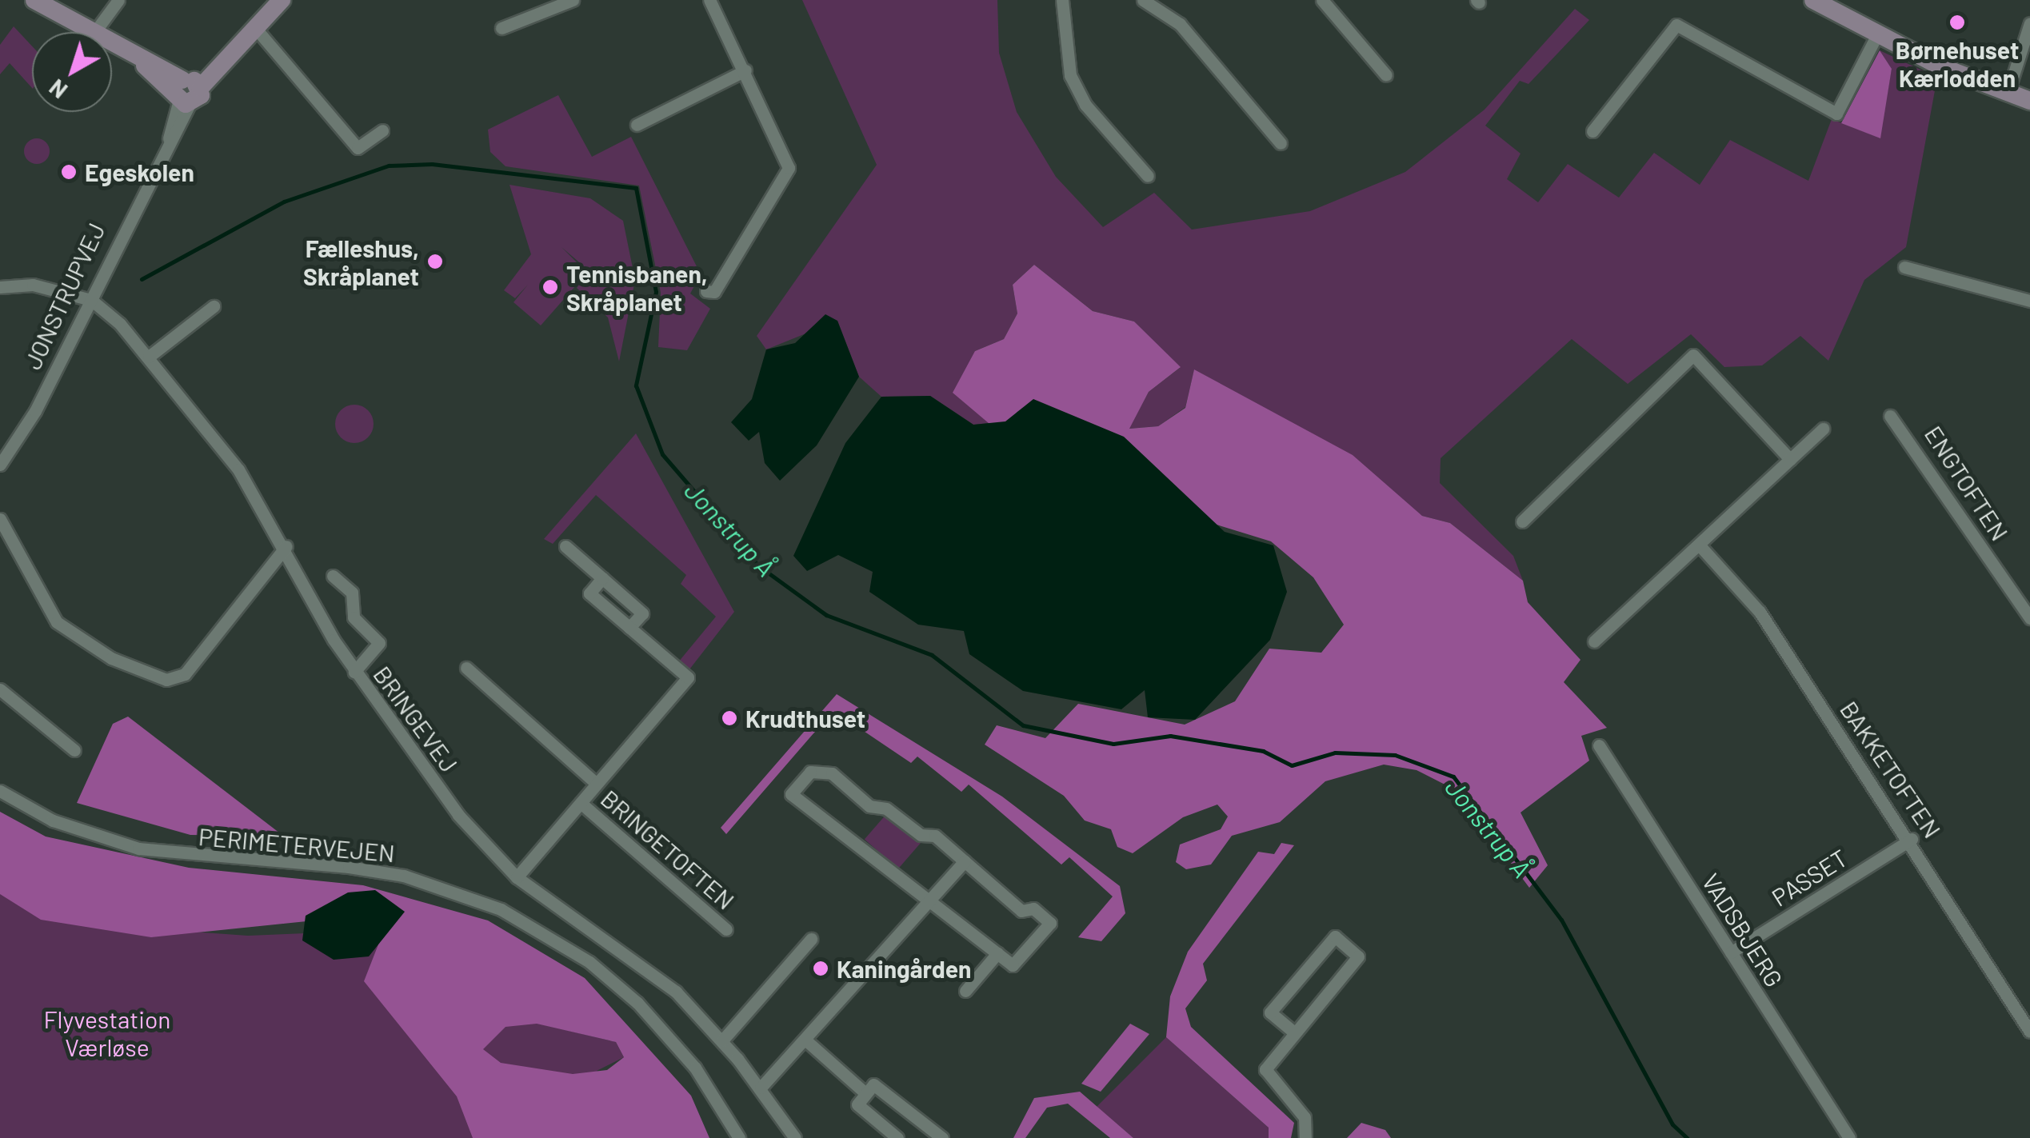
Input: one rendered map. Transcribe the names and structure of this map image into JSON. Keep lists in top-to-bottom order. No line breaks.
{"streets":{"street":["JONSTRUPVEJ","ENGTOFTEN","BRINGEVEJ","BAKKETOFTEN","PERIMETERVEJEN","BRINGETOFTEN","PASSET","VADSBJERG"]},"crossings":[["JONSTRUPVEJ","BRINGEVEJ"],["BRINGEVEJ","BRINGETOFTEN"],["BAKKETOFTEN","PASSET"],["PASSET","VADSBJERG"]],"water":["Jonstrup Å"],"parks":["Flyvestation Værløse"],"places":["Børnehuset Kærlodden","Egeskolen","Fælleshus, Skråplanet","Tennisbanen, Skråplanet","Krudthuset","Kaningården"],"north":"bottom left"}
